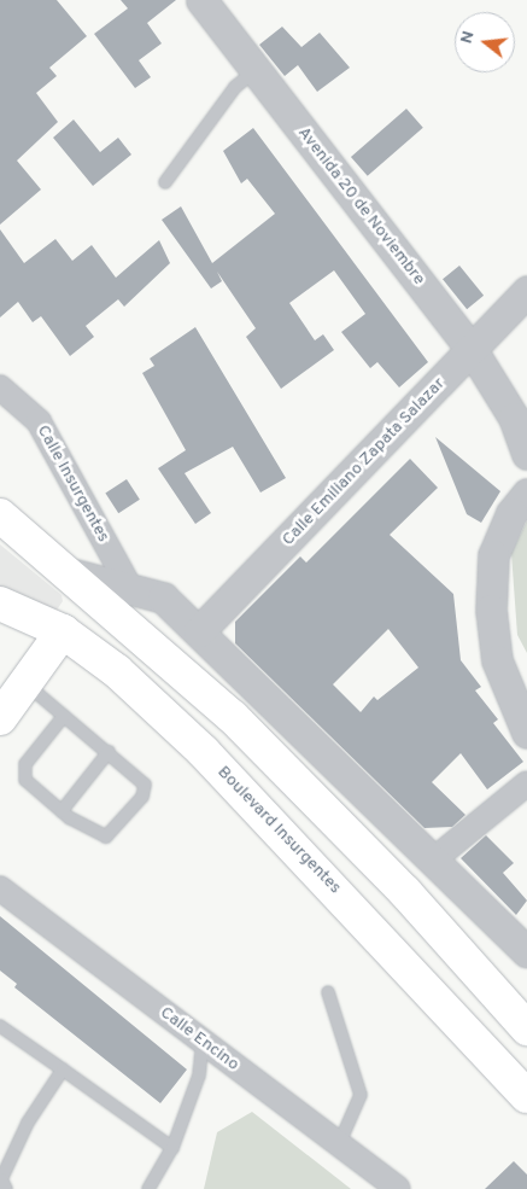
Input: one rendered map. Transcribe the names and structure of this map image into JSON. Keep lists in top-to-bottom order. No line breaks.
{"streets":{"main road":["Boulevard Insurgentes"],"street":["Avenida 20 de Noviembre","Calle Emiliano Zapata Salazar","Calle Insurgentes","Calle Encino"]},"crossings":[["Avenida 20 de Noviembre","Calle Emiliano Zapata Salazar"]],"north":"left"}
